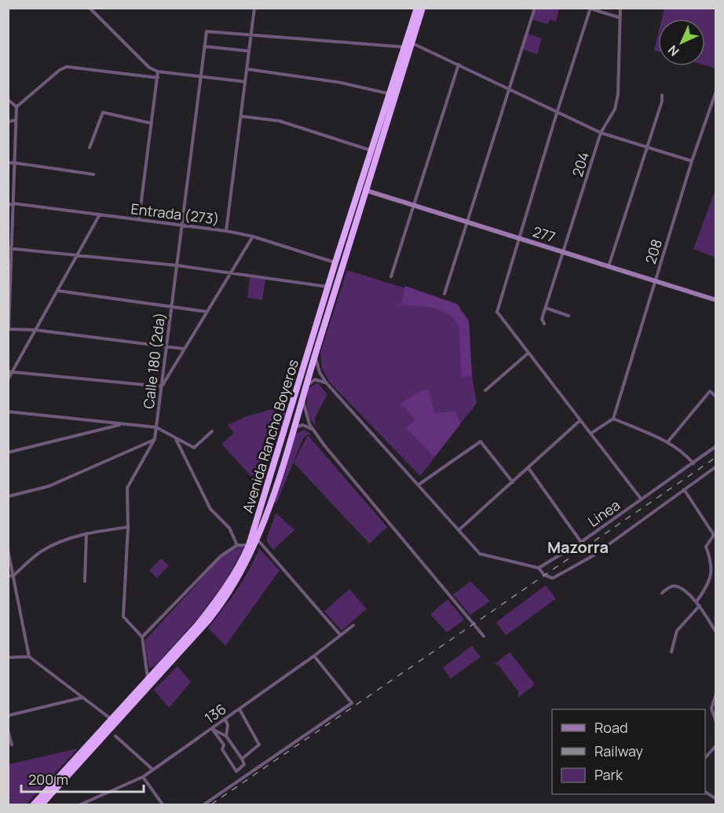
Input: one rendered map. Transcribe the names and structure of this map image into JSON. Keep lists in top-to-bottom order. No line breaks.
{"streets":{"highway":["Avenida Rancho Boyeros"],"street":["204","Entrada (273)","277","208","Calle 180 (2da)","Linea","136"]},"crossings":[["204","277"],["Entrada (273)","Calle 180 (2da)"],["Entrada (273)","Avenida Rancho Boyeros"],["277","208"],["277","Avenida Rancho Boyeros"]],"districts":["Mazorra"],"legend":["Road","Railway","Park"],"scale_bar":"200 m","north":"bottom left"}
